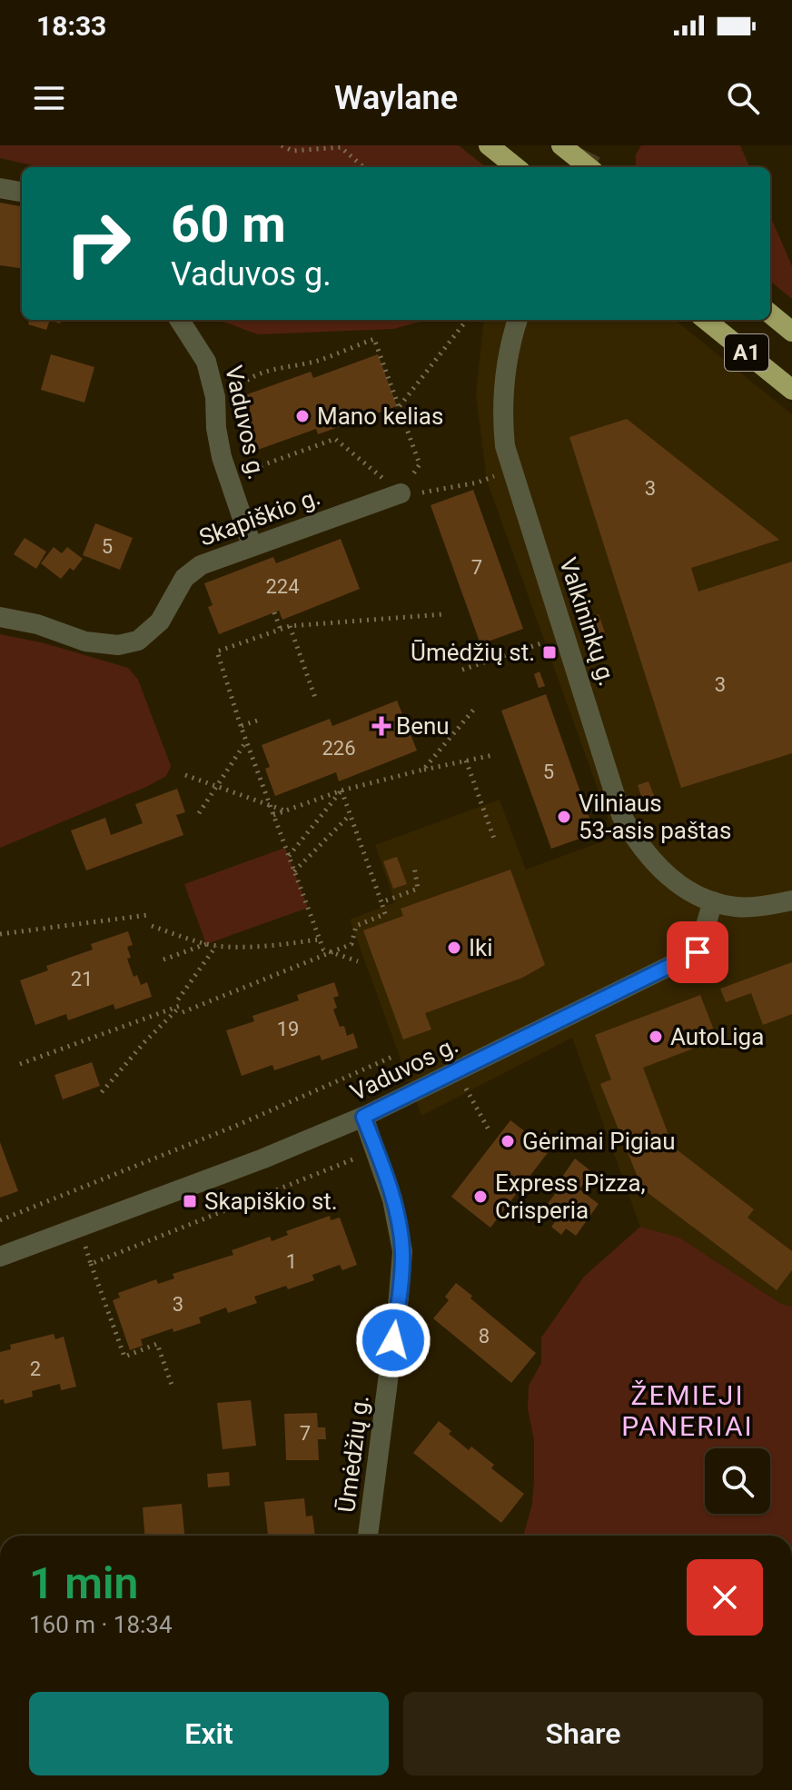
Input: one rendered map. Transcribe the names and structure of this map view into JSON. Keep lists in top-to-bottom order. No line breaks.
{"streets":{"highway":["A1"],"street":["Vaduvos g.","Skapiškio g.","Valkininkų g.","Ūmėdžių g."]},"crossings":[["Vaduvos g.","Skapiškio g."],["Vaduvos g.","Valkininkų g."],["Vaduvos g.","Ūmėdžių g."]],"districts":["ŽEMIEJI PANERIAI"],"places":{"other":["Mano kelias","Vilniaus 53-asis paštas","Iki","AutoLiga","Gėrimai Pigiau","Express Pizza, Crisperia"],"transit":["Ūmėdžių st.","Skapiškio st."],"health":["Benu"]},"house_numbers":["3","5","7","224","3","226","5","21","19","1","3","8","2","7"],"page":{"status":"18:33","header":"Waylane","turn":["60 m","Vaduvos g."],"heading":["1 min","160 m · 18:34"],"buttons":["Exit","Share"]}}
